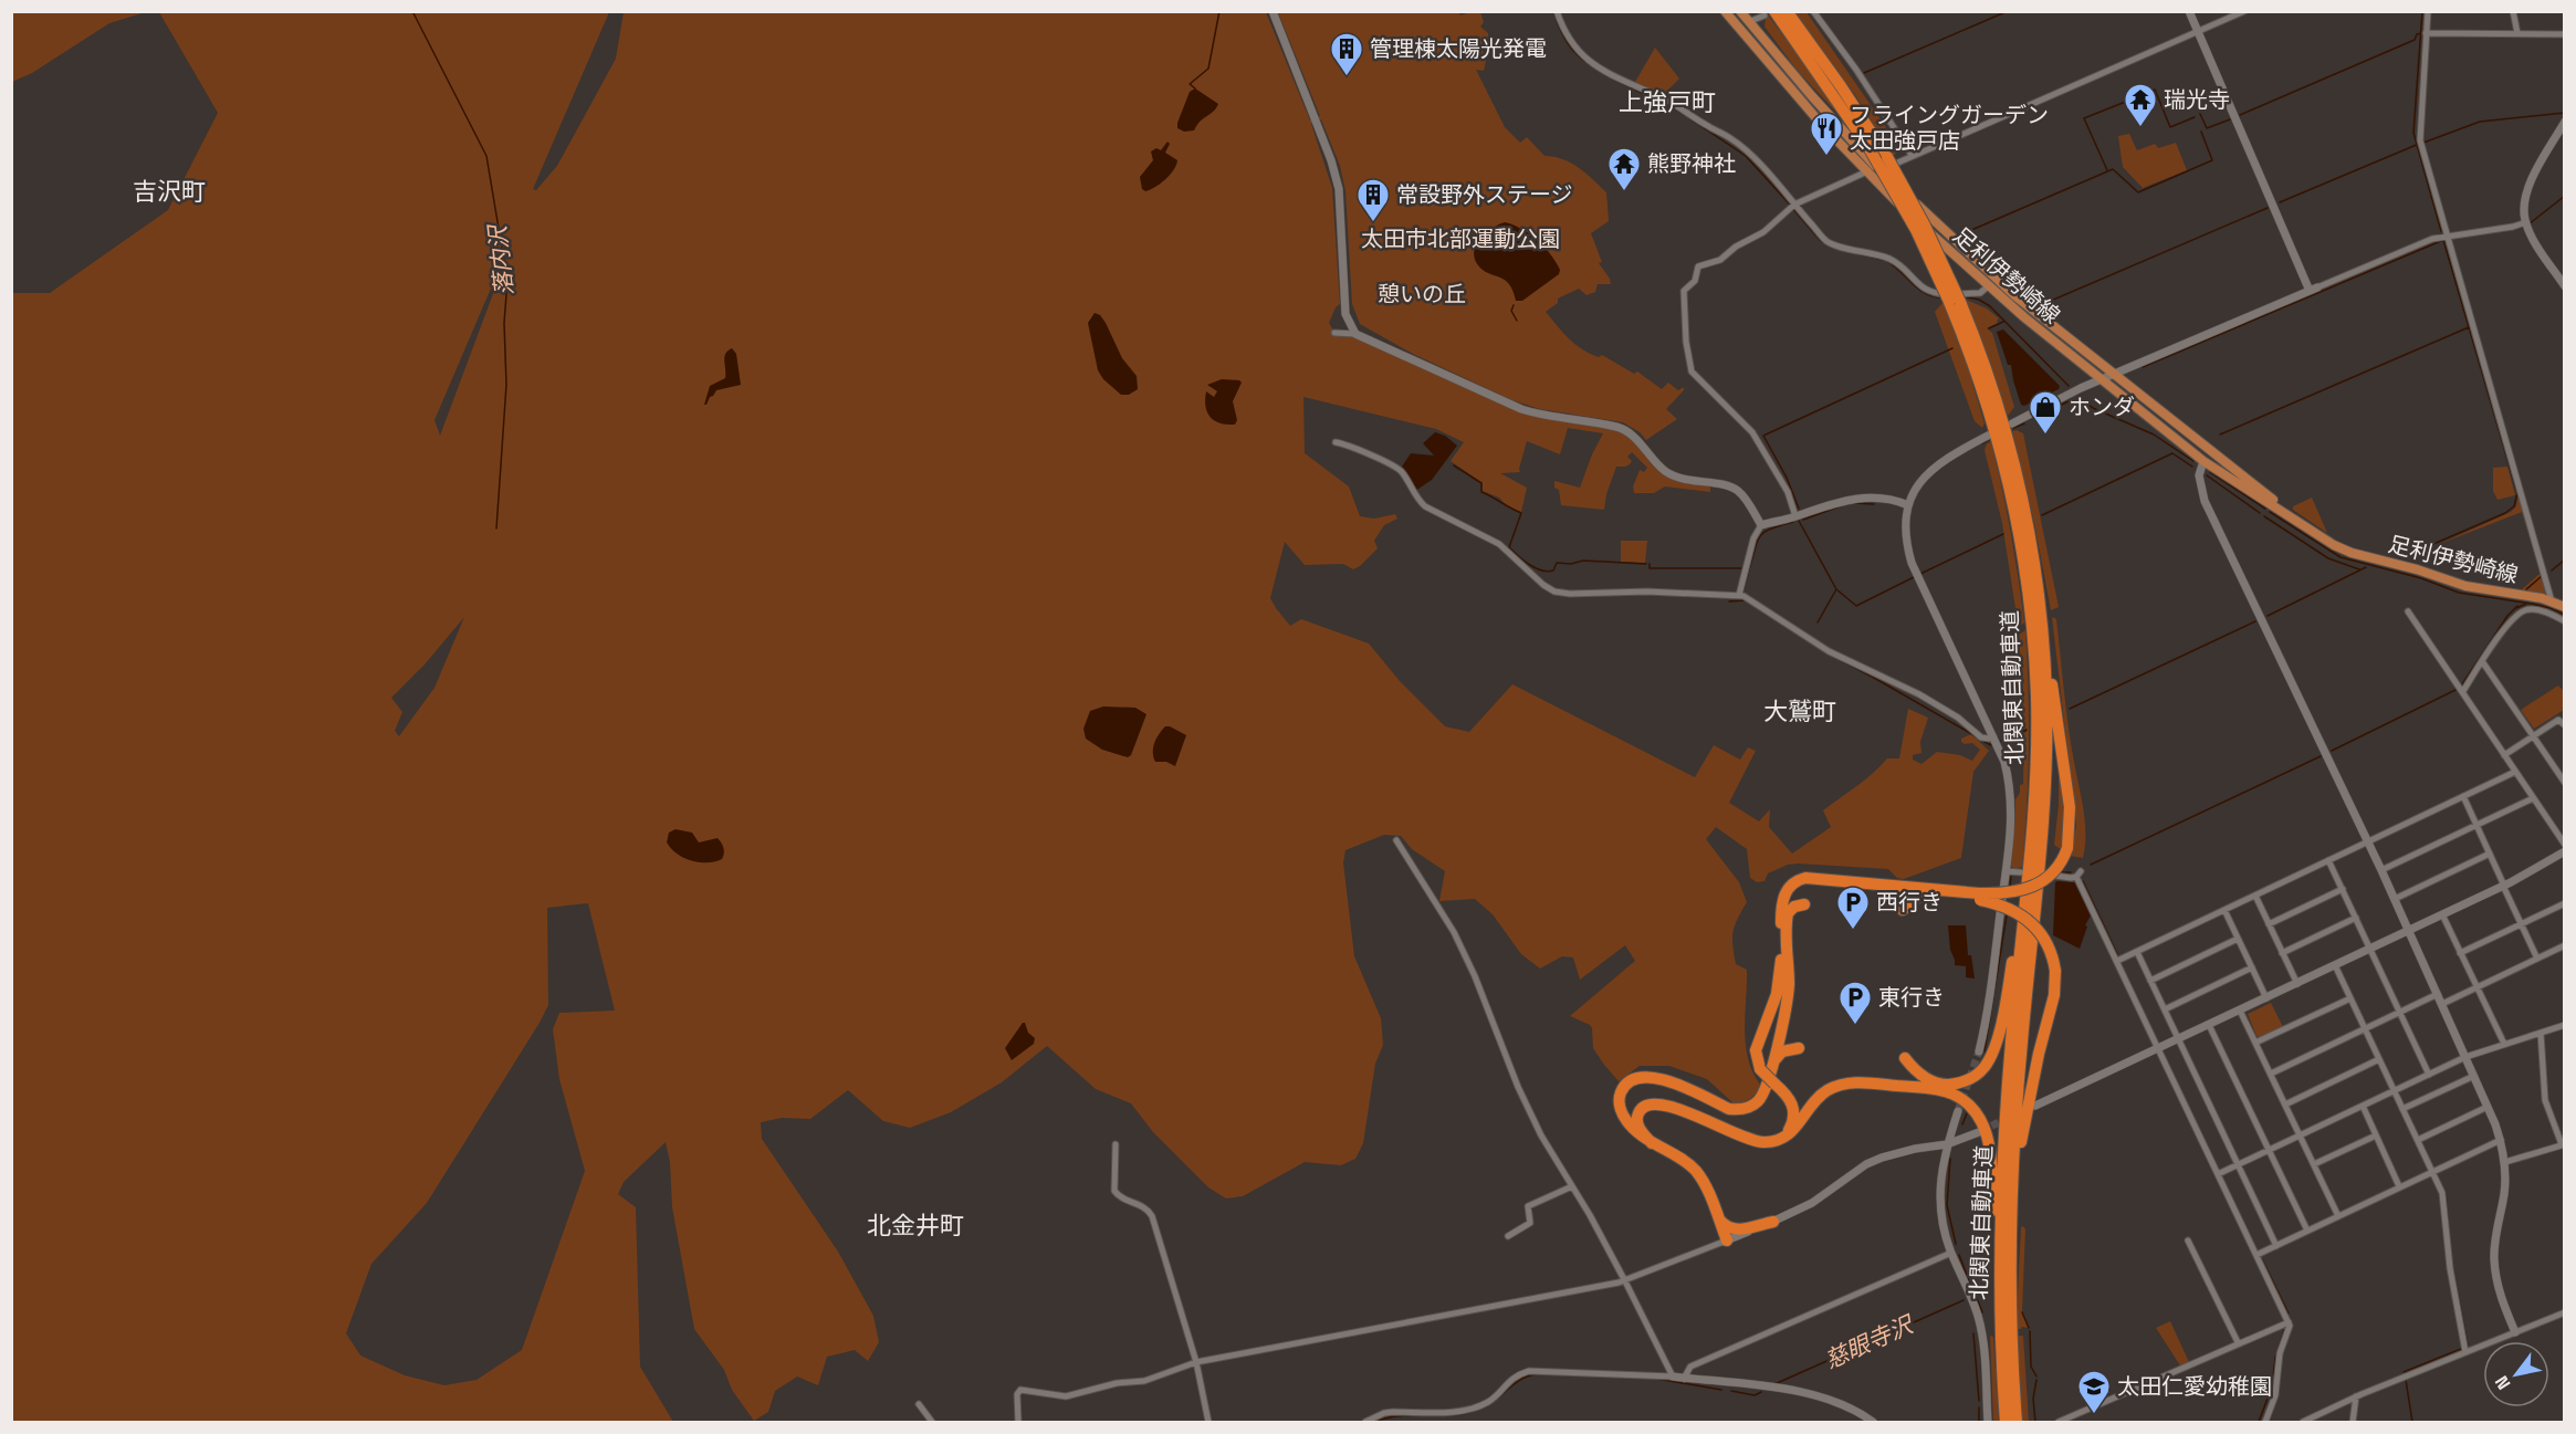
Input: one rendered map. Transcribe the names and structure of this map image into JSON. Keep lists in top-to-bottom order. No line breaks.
{"streets":{"highway":["北関東自動車道"],"main road":["足利伊勢崎線"]},"districts":["上強戸町","吉沢町","大鷲町","北金井町"],"water":["落内沢","慈眼寺沢"],"parks":["太田市北部運動公園","憩いの丘"],"places":{"building":["管理棟太陽光発電","常設野外ステージ"],"temple":["瑞光寺","熊野神社"],"restaurant":["フライングガーデン 太田強戸店"],"shop":["ホンダ"],"parking":["西行き","東行き"],"school or university":["太田仁愛幼稚園"]},"north":"bottom left"}
